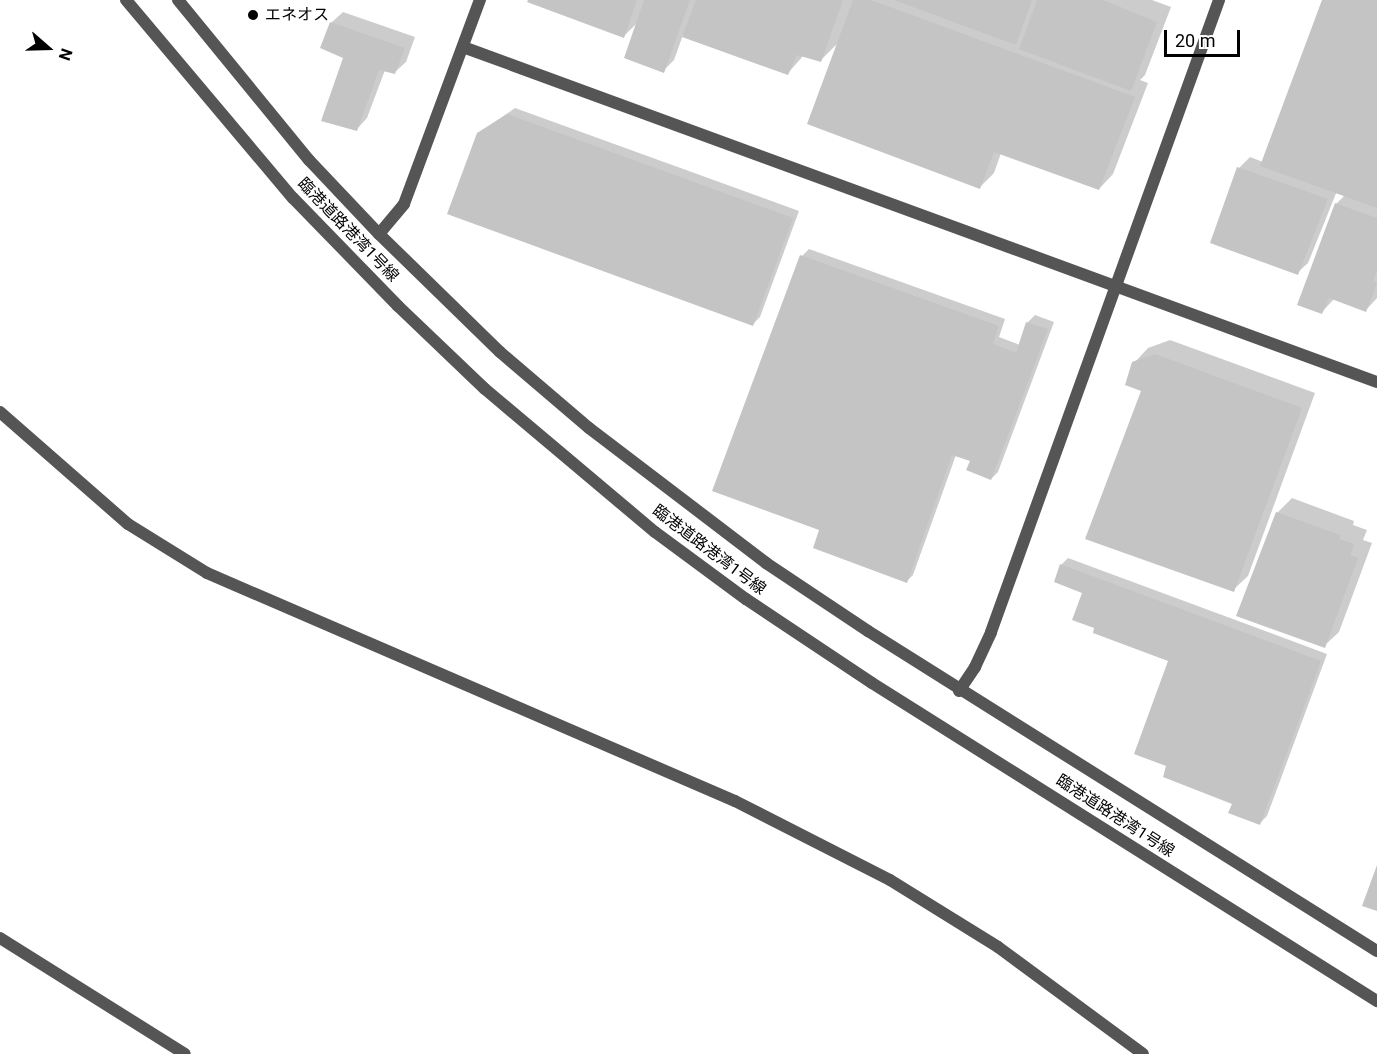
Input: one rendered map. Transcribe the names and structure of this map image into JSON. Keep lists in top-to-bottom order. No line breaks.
{"streets":{"street":["臨港道路港湾1号線"]},"places":["エネオス"],"scale_bar":"20 m","north":"right"}
